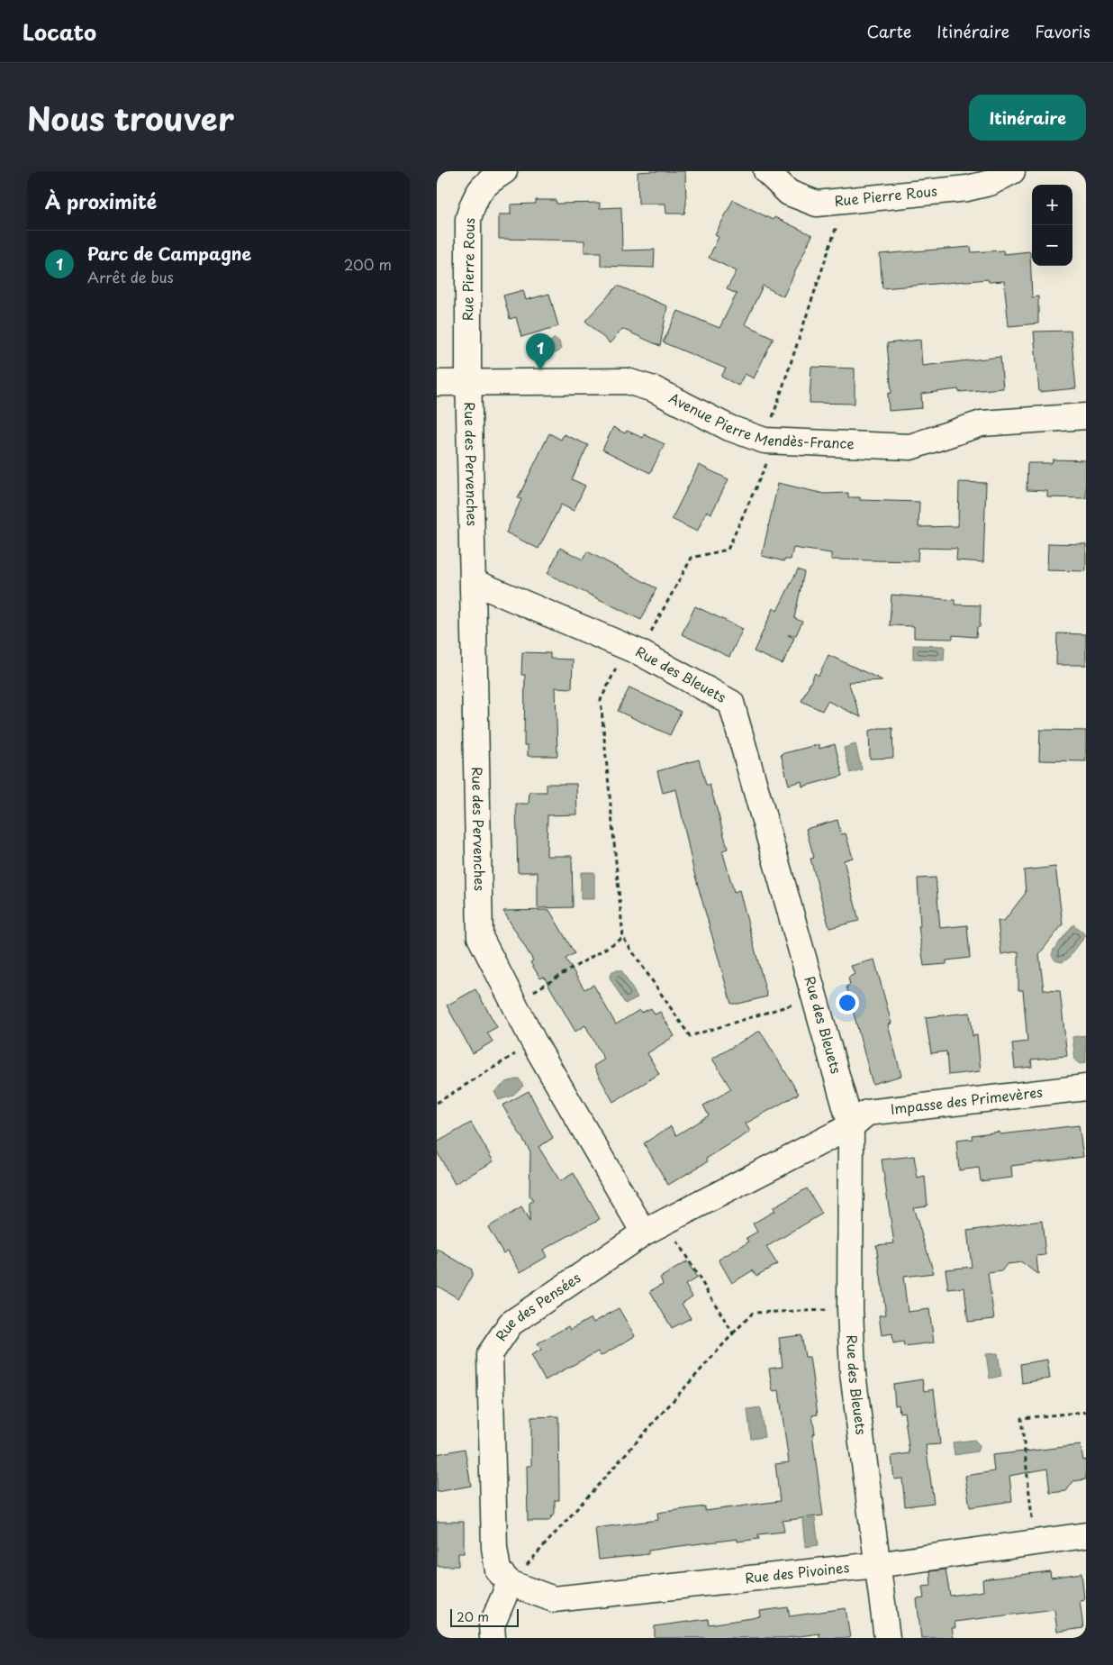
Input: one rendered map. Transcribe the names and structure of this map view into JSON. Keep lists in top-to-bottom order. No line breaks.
{"streets":{"street":["Rue Pierre Rous","Avenue Pierre Mendès-France","Rue des Pervenches","Rue des Bleuets","Impasse des Primevères","Rue des Pensées","Rue des Pivoines"]},"crossings":[["Rue Pierre Rous","Avenue Pierre Mendès-France"],["Rue Pierre Rous","Rue des Pervenches"],["Avenue Pierre Mendès-France","Rue des Pervenches"],["Rue des Pervenches","Rue des Bleuets"],["Rue des Pervenches","Rue des Pensées"],["Rue des Bleuets","Impasse des Primevères"],["Rue des Bleuets","Rue des Pensées"],["Rue des Bleuets","Rue des Pivoines"],["Impasse des Primevères","Rue des Pensées"],["Rue des Pensées","Rue des Pivoines"]],"scale_bar":"20 m","page":{"header":"Locato","nav":["Carte","Itinéraire","Favoris"],"title":"Nous trouver","buttons":"Itinéraire","heading":"À proximité","map_buttons":["+","−"],"list":[{"mark":"1","name":"Parc de Campagne","note":"Arrêt de bus","value":"200 m"}],"pins":"1","scale":"20 m"}}
